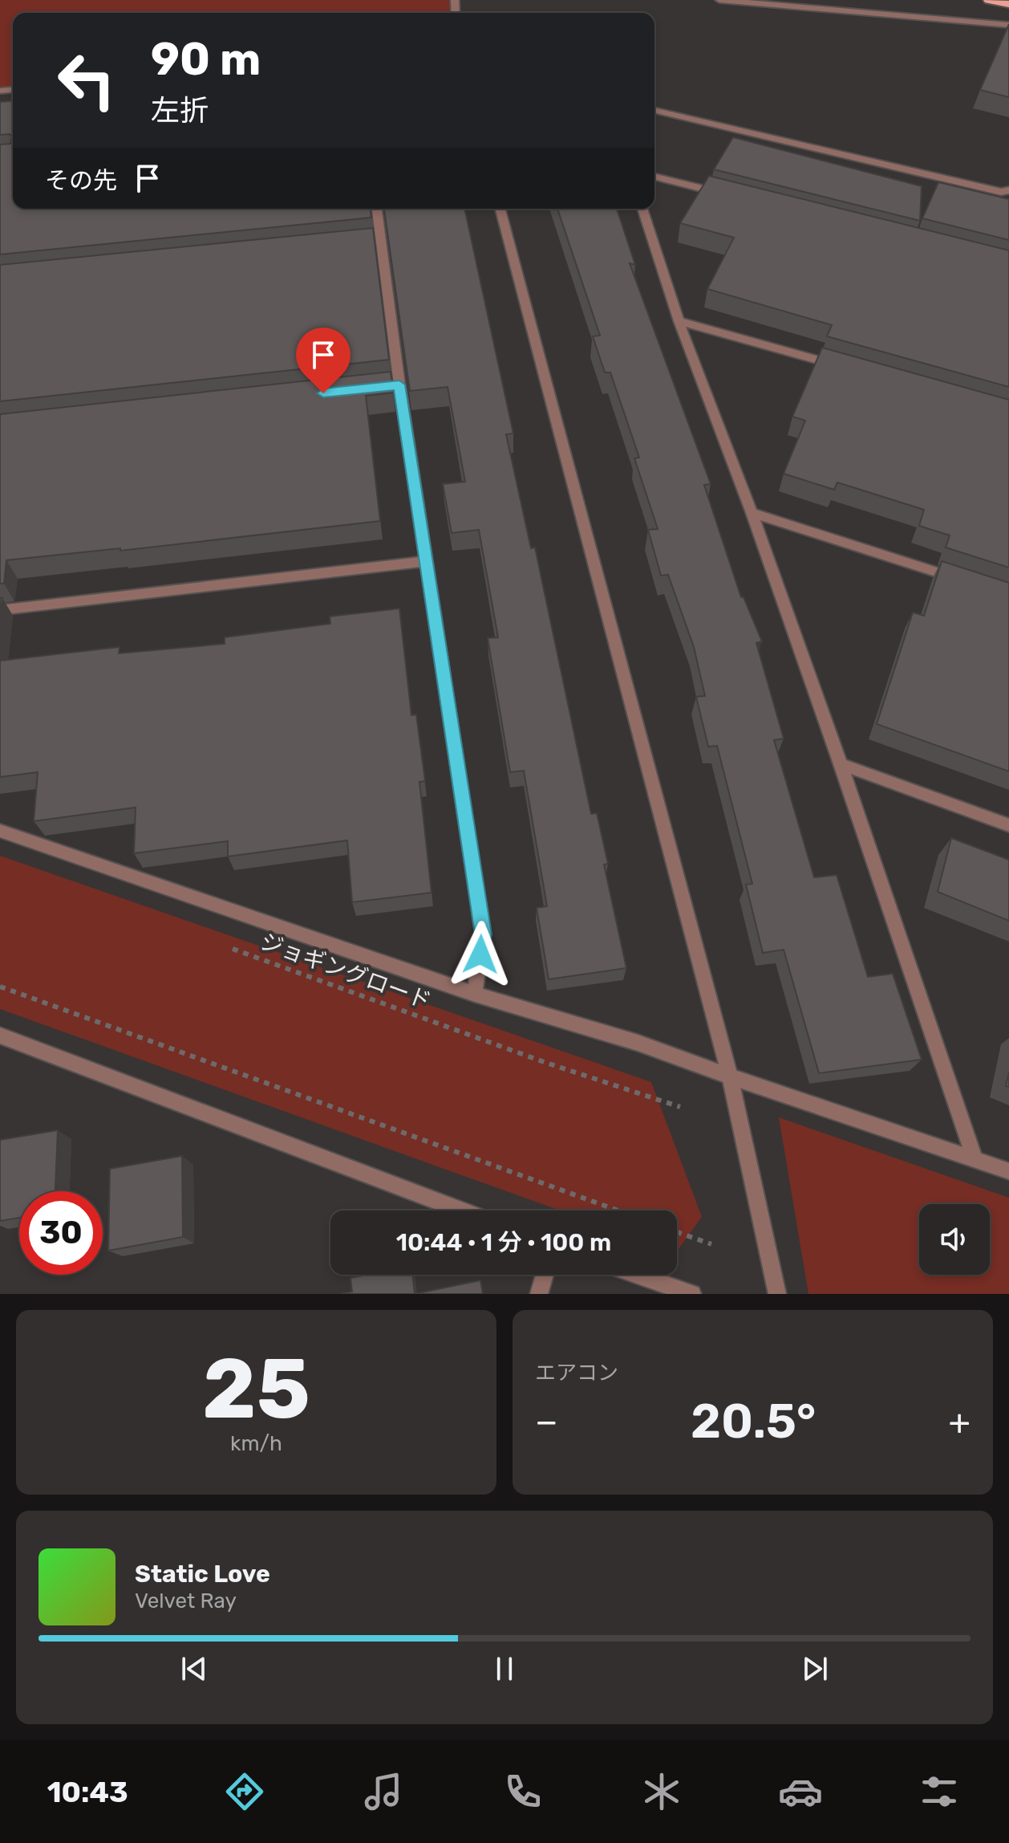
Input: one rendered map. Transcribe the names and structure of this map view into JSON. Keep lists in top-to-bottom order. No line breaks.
{"streets":{"path":["ジョギングロード"]},"page":{"turn":["90 m","左折"],"then":"その先","limit":"30","trip":"10:44 · 1 分 · 100 m","tile":[["25","km/h"],"エアコン"],"heat":["−","20.5°","+"],"song":["Static Love","Velvet Ray"],"tabs":"10:43"}}
